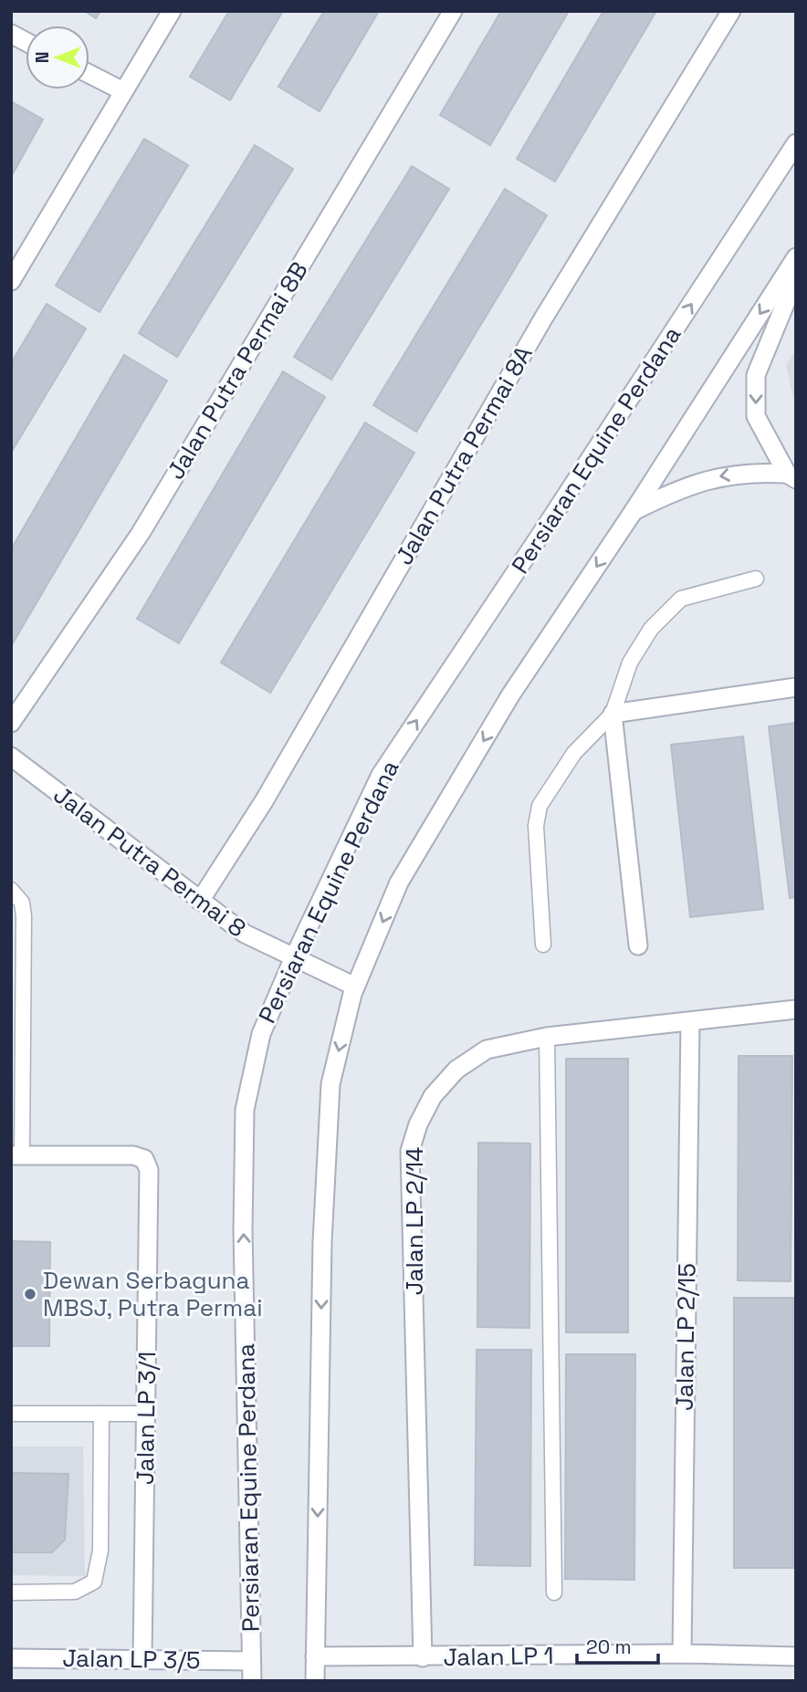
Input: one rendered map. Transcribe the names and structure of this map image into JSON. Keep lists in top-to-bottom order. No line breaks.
{"streets":{"street":["Jalan Putra Permai 8B","Persiaran Equine Perdana","Jalan Putra Permai 8A","Jalan Putra Permai 8","Jalan LP 2/14","Jalan LP 2/15","Jalan LP 3/1","Jalan LP 1","Jalan LP 3/5"]},"crossings":[["Persiaran Equine Perdana","Jalan Putra Permai 8"],["Persiaran Equine Perdana","Jalan LP 3/5"],["Jalan Putra Permai 8A","Jalan Putra Permai 8"],["Jalan LP 2/14","Jalan LP 2/15"],["Jalan LP 2/14","Jalan LP 1"],["Jalan LP 2/15","Jalan LP 1"],["Jalan LP 3/1","Jalan LP 3/5"]],"places":["Dewan Serbaguna MBSJ, Putra Permai"],"scale_bar":"20 m","north":"left"}
